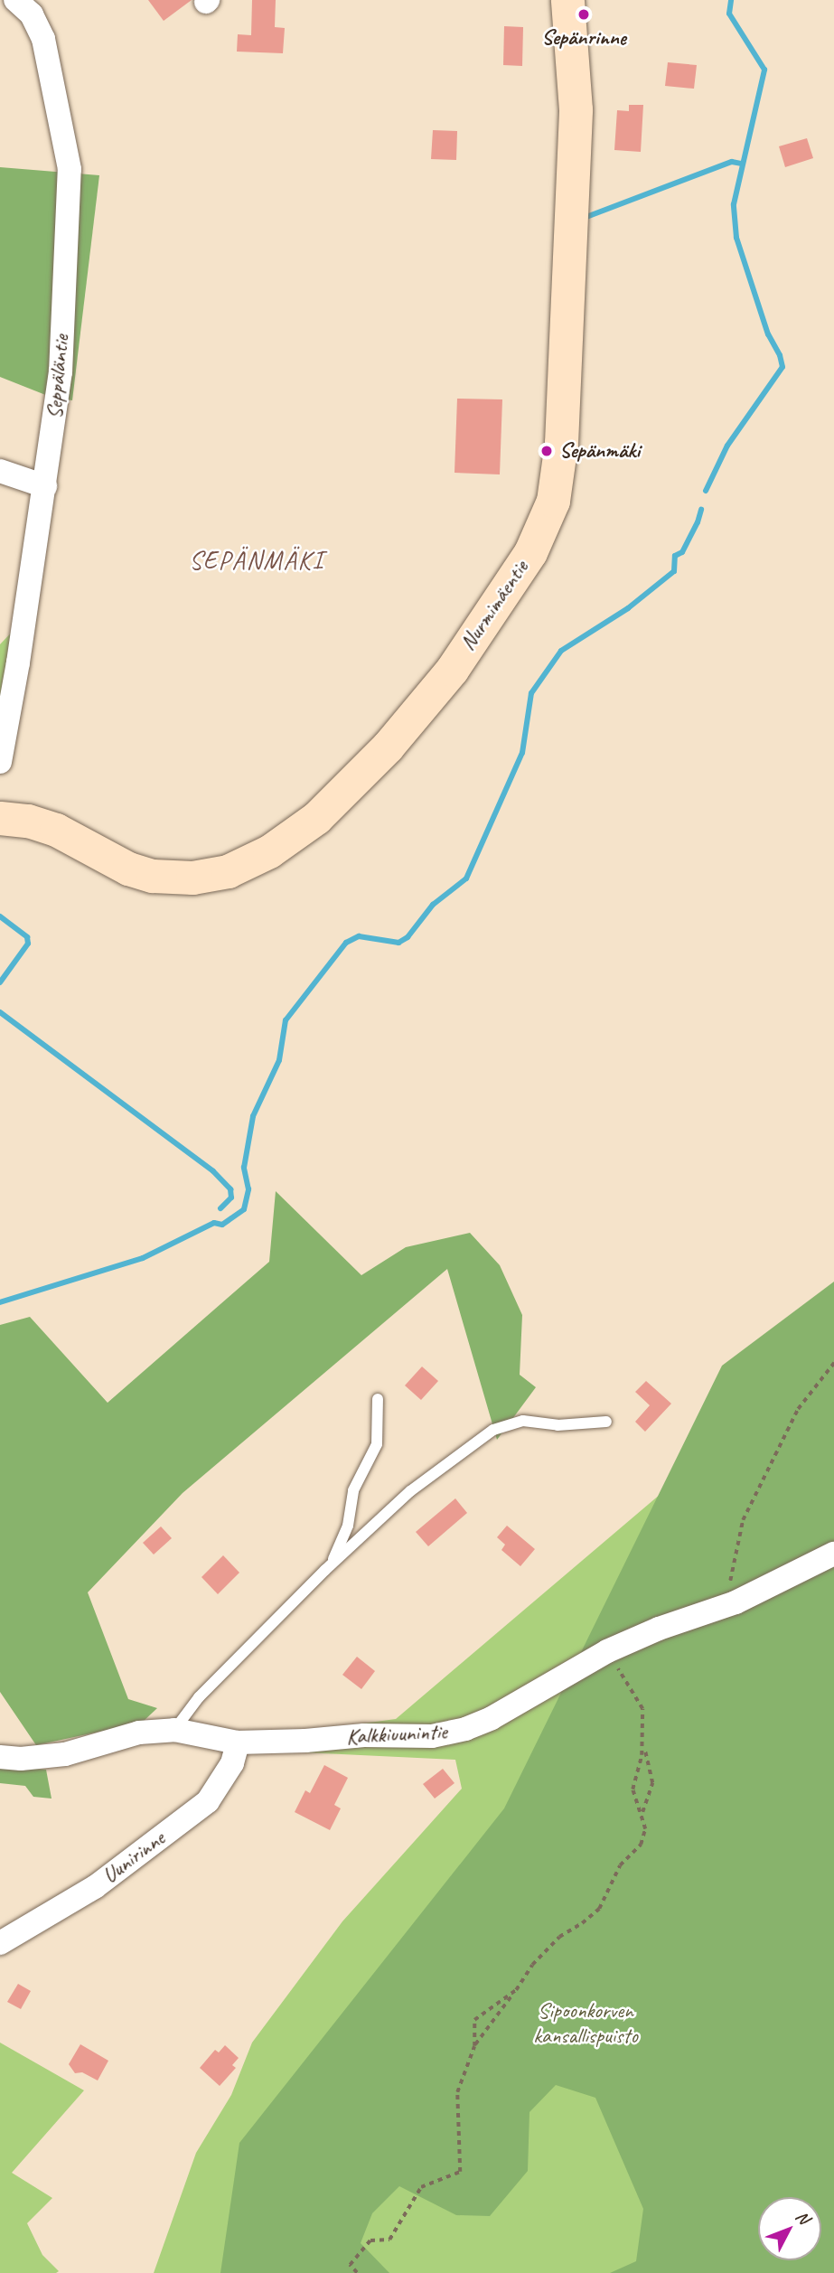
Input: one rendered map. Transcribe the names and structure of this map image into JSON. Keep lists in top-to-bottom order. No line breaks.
{"streets":{"street":["Seppäläntie","Nurmimäentie","Kalkkiuunintie","Uunirinne"]},"crossings":[["Kalkkiuunintie","Uunirinne"]],"districts":["SEPÄNMÄKI"],"parks":["Sipoonkorven kansallispuisto"],"places":["Sepänrinne","Sepänmäki"],"north":"top right"}
